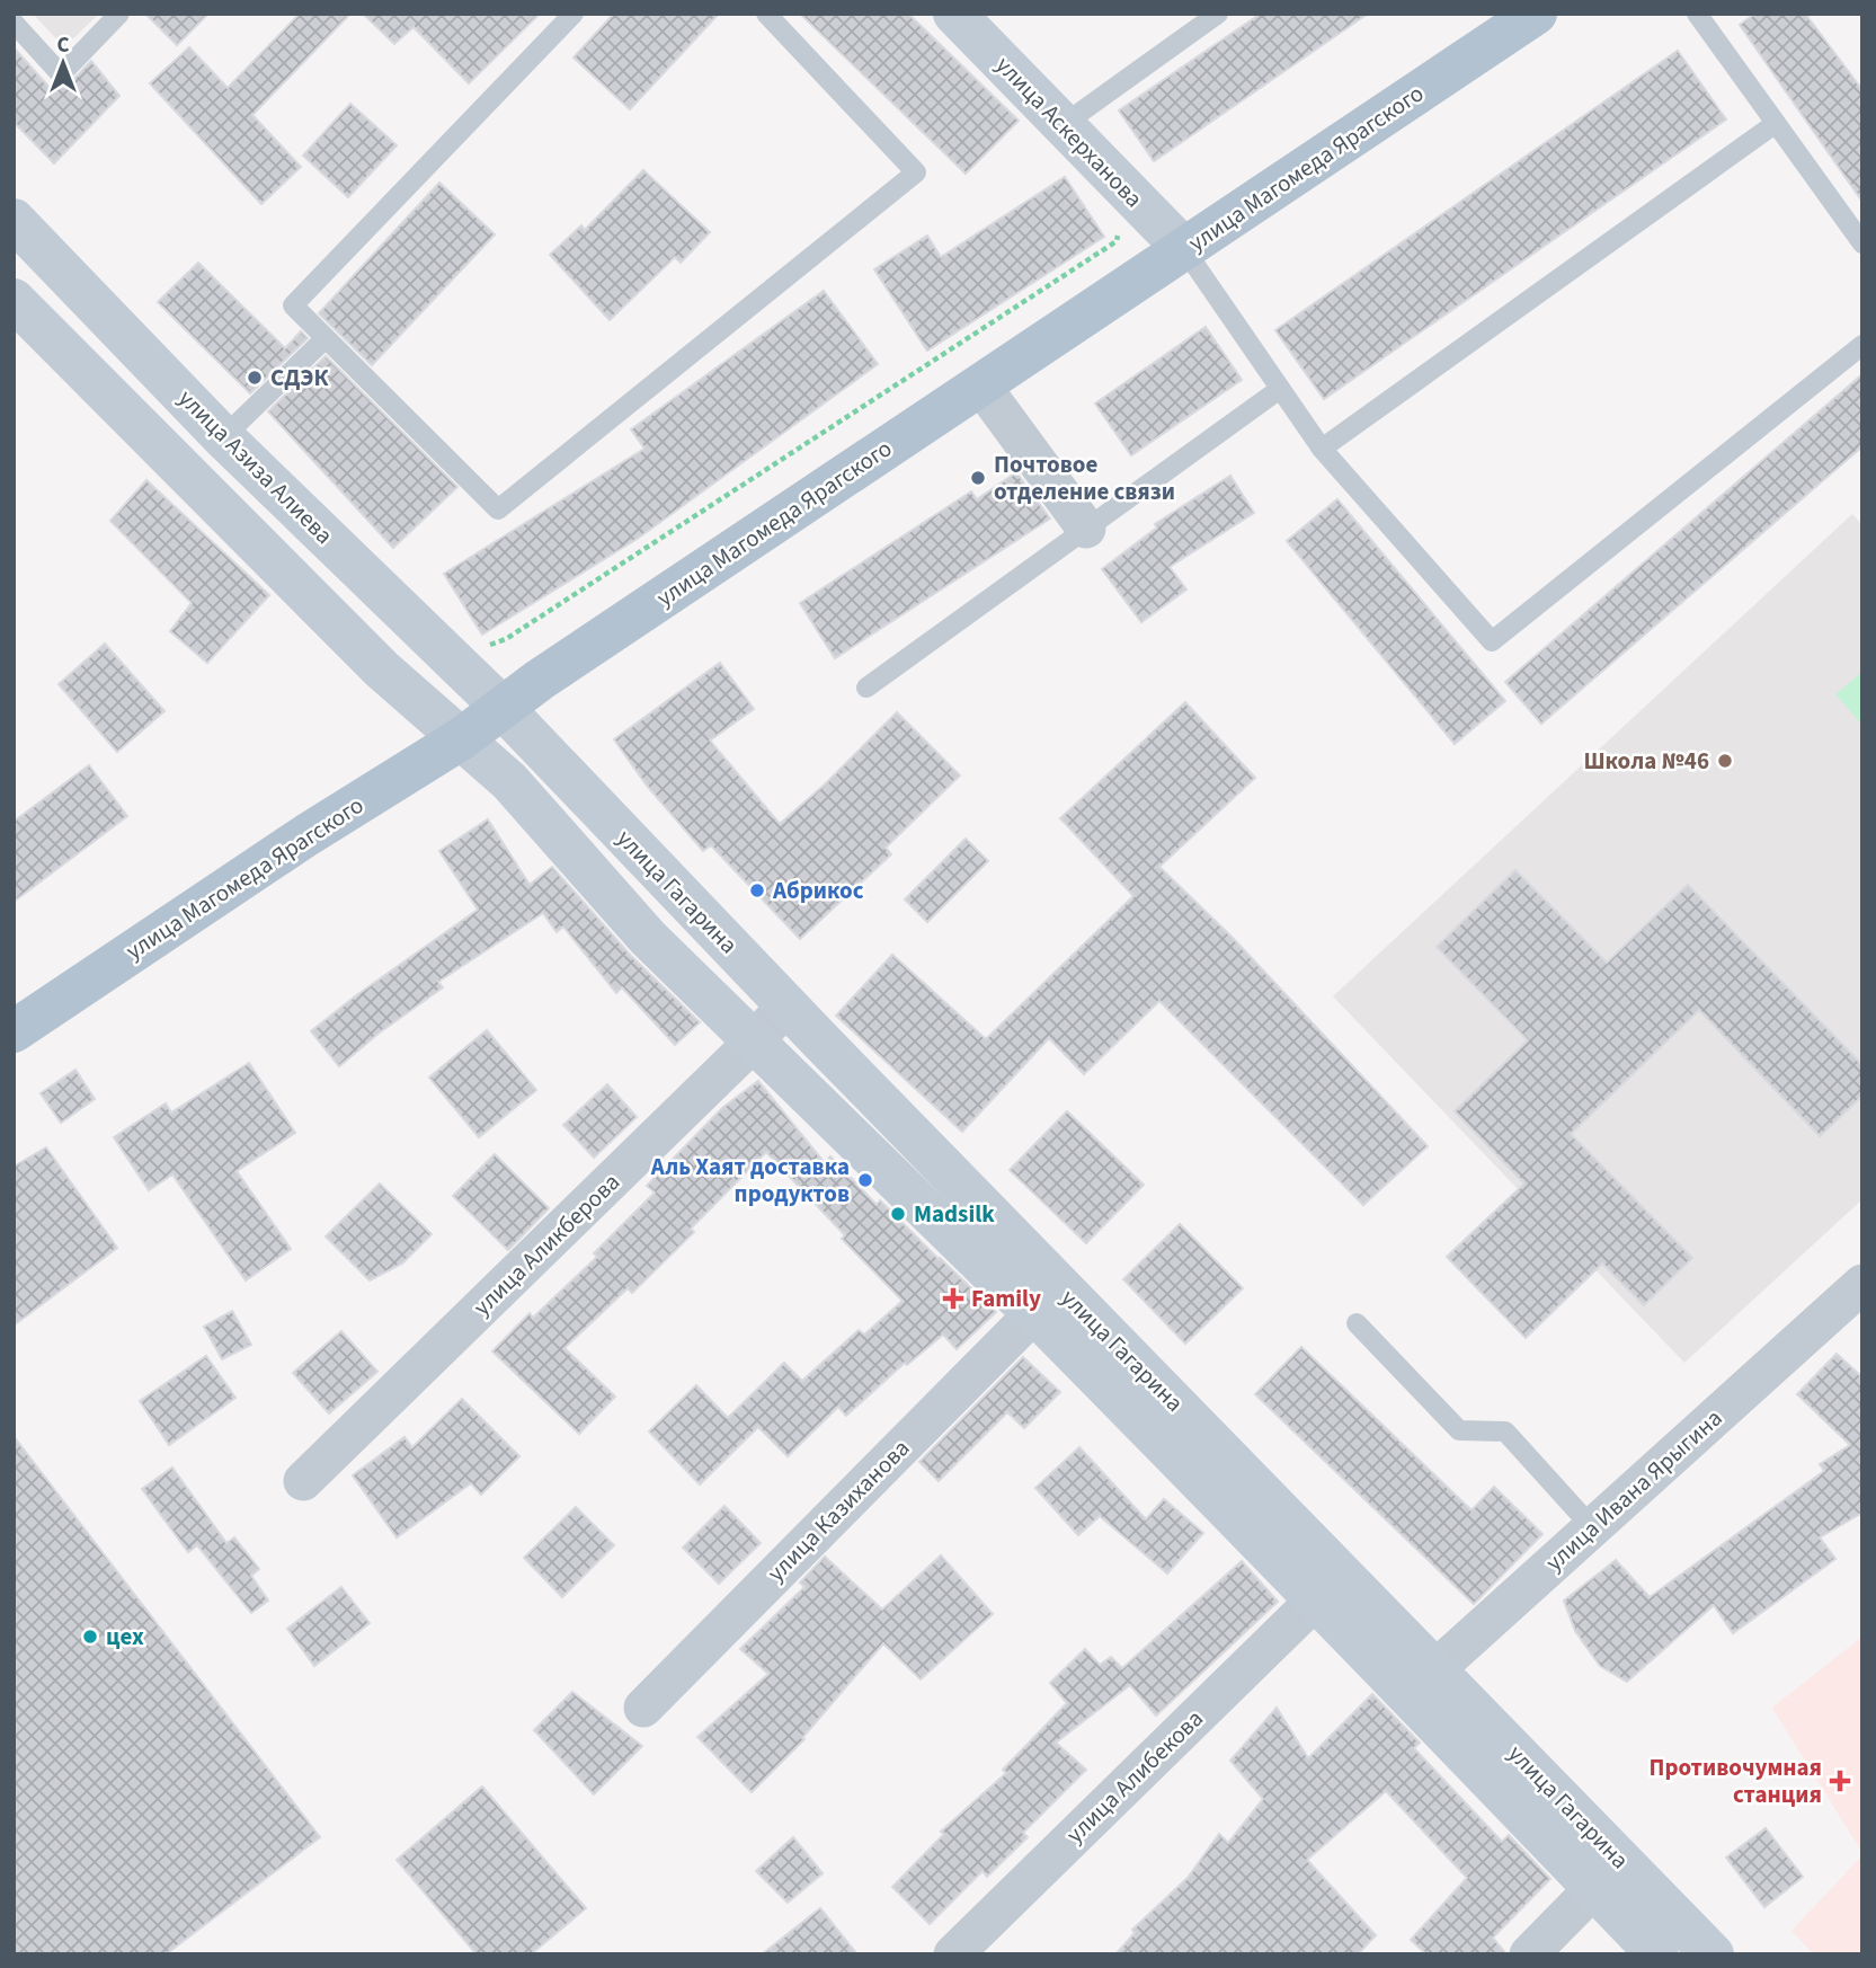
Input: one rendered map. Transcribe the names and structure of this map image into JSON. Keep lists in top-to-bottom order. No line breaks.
{"streets":{"main road":["улица Аскерханова","улица Магомеда Ярагского","улица Азиза Алиева","улица Гагарина"],"street":["улица Аликберова","улица Ивана Ярыгина","улица Казиханова","улица Алибекова"]},"crossings":[["улица Аскерханова","улица Магомеда Ярагского"],["улица Магомеда Ярагского","улица Азиза Алиева"],["улица Магомеда Ярагского","улица Гагарина"],["улица Азиза Алиева","улица Гагарина"],["улица Гагарина","улица Аликберова"],["улица Гагарина","улица Ивана Ярыгина"],["улица Гагарина","улица Казиханова"],["улица Гагарина","улица Алибекова"]],"places":{"other":["СДЭК","Почтовое отделение связи","Школа №46","Абрикос","Аль Хаят доставка продуктов","Madsilk","цех"],"health":["Family","Противочумная станция"]},"north":"top"}
